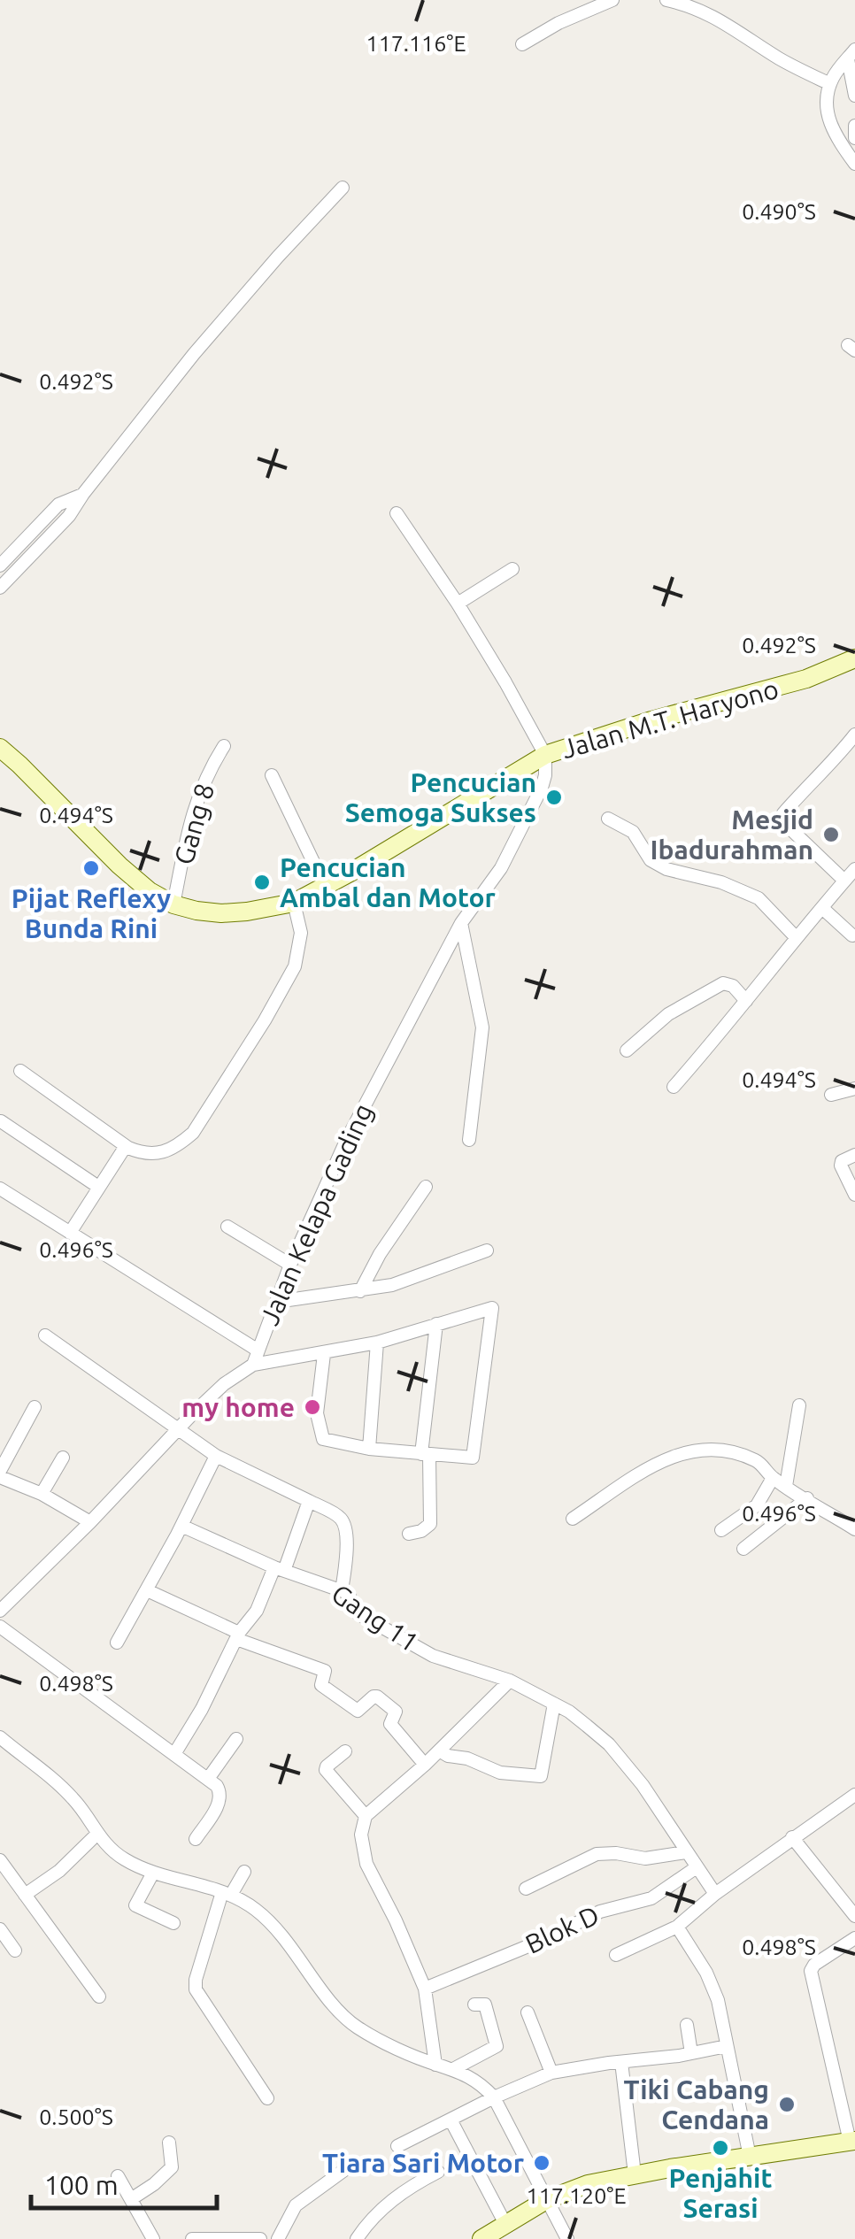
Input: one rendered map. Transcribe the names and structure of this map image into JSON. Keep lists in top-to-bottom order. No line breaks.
{"streets":{"main road":["Jalan M.T. Haryono"],"street":["Gang 8","Jalan Kelapa Gading","Gang 11","Blok D"]},"crossings":[["Jalan M.T. Haryono","Gang 8"],["Jalan M.T. Haryono","Jalan Kelapa Gading"],["Gang 11","Blok D"]],"places":["Pencucian Semoga Sukses","Mesjid Ibadurahman","Pijat Reflexy Bunda Rini","Pencucian Ambal dan Motor","my home","Tiki Cabang Cendana","Penjahit Serasi","Tiara Sari Motor"],"scale_bar":"100 m","coordinates":["117.116°E","0.490°S","0.492°S","0.494°S","0.496°S","0.498°S","0.500°S","117.120°E"]}
